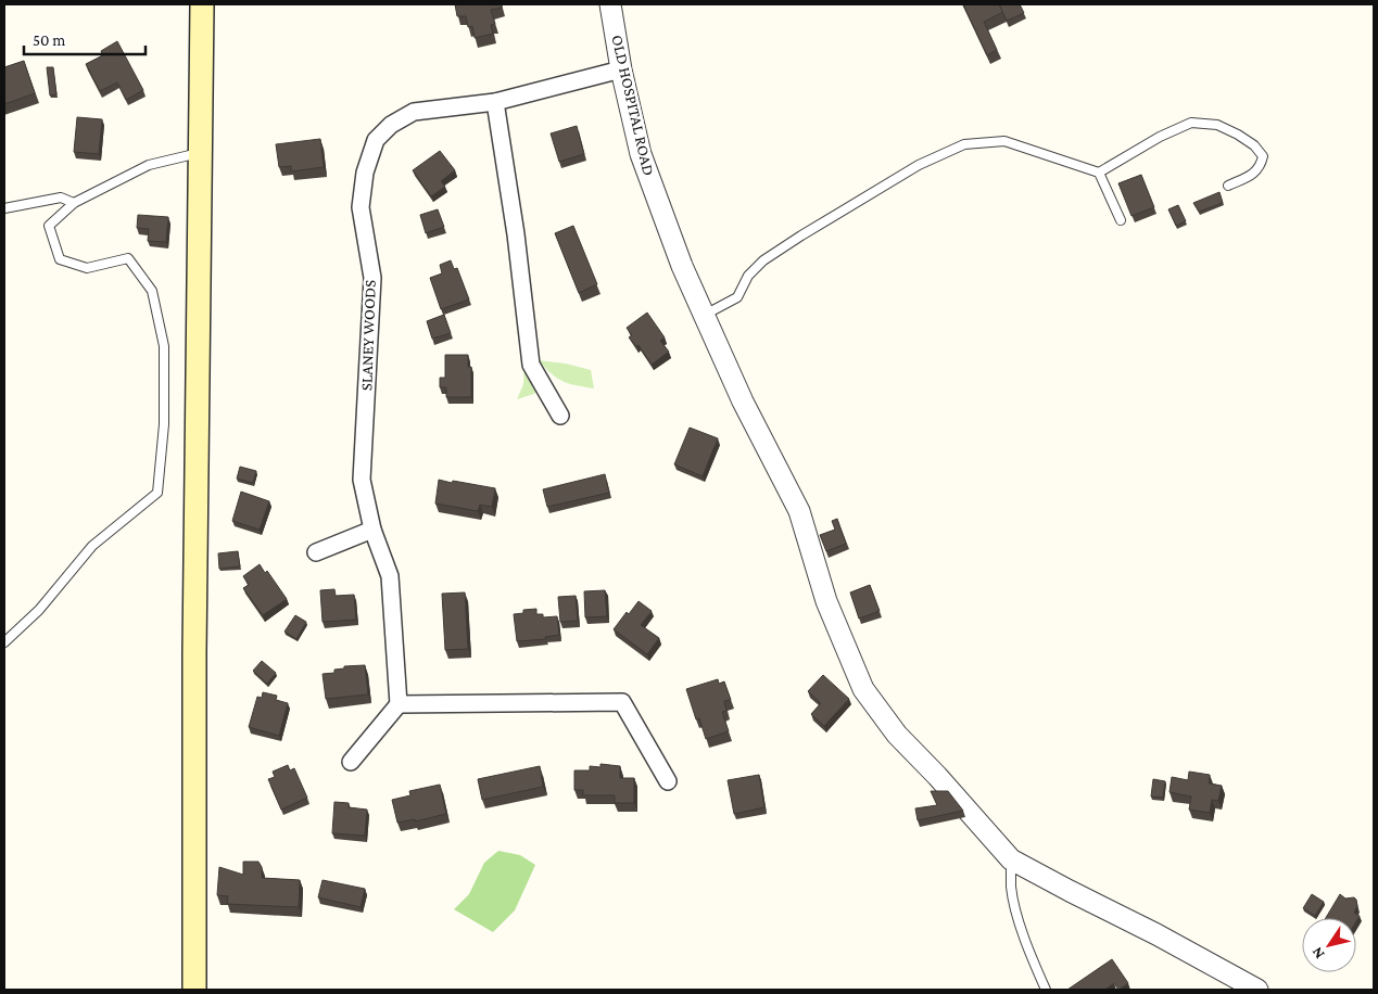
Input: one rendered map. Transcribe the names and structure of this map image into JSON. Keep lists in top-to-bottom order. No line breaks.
{"streets":{"street":["OLD HOSPITAL ROAD","SLANEY WOODS"]},"crossings":[["OLD HOSPITAL ROAD","SLANEY WOODS"]],"scale_bar":"50 m","north":"bottom left"}
